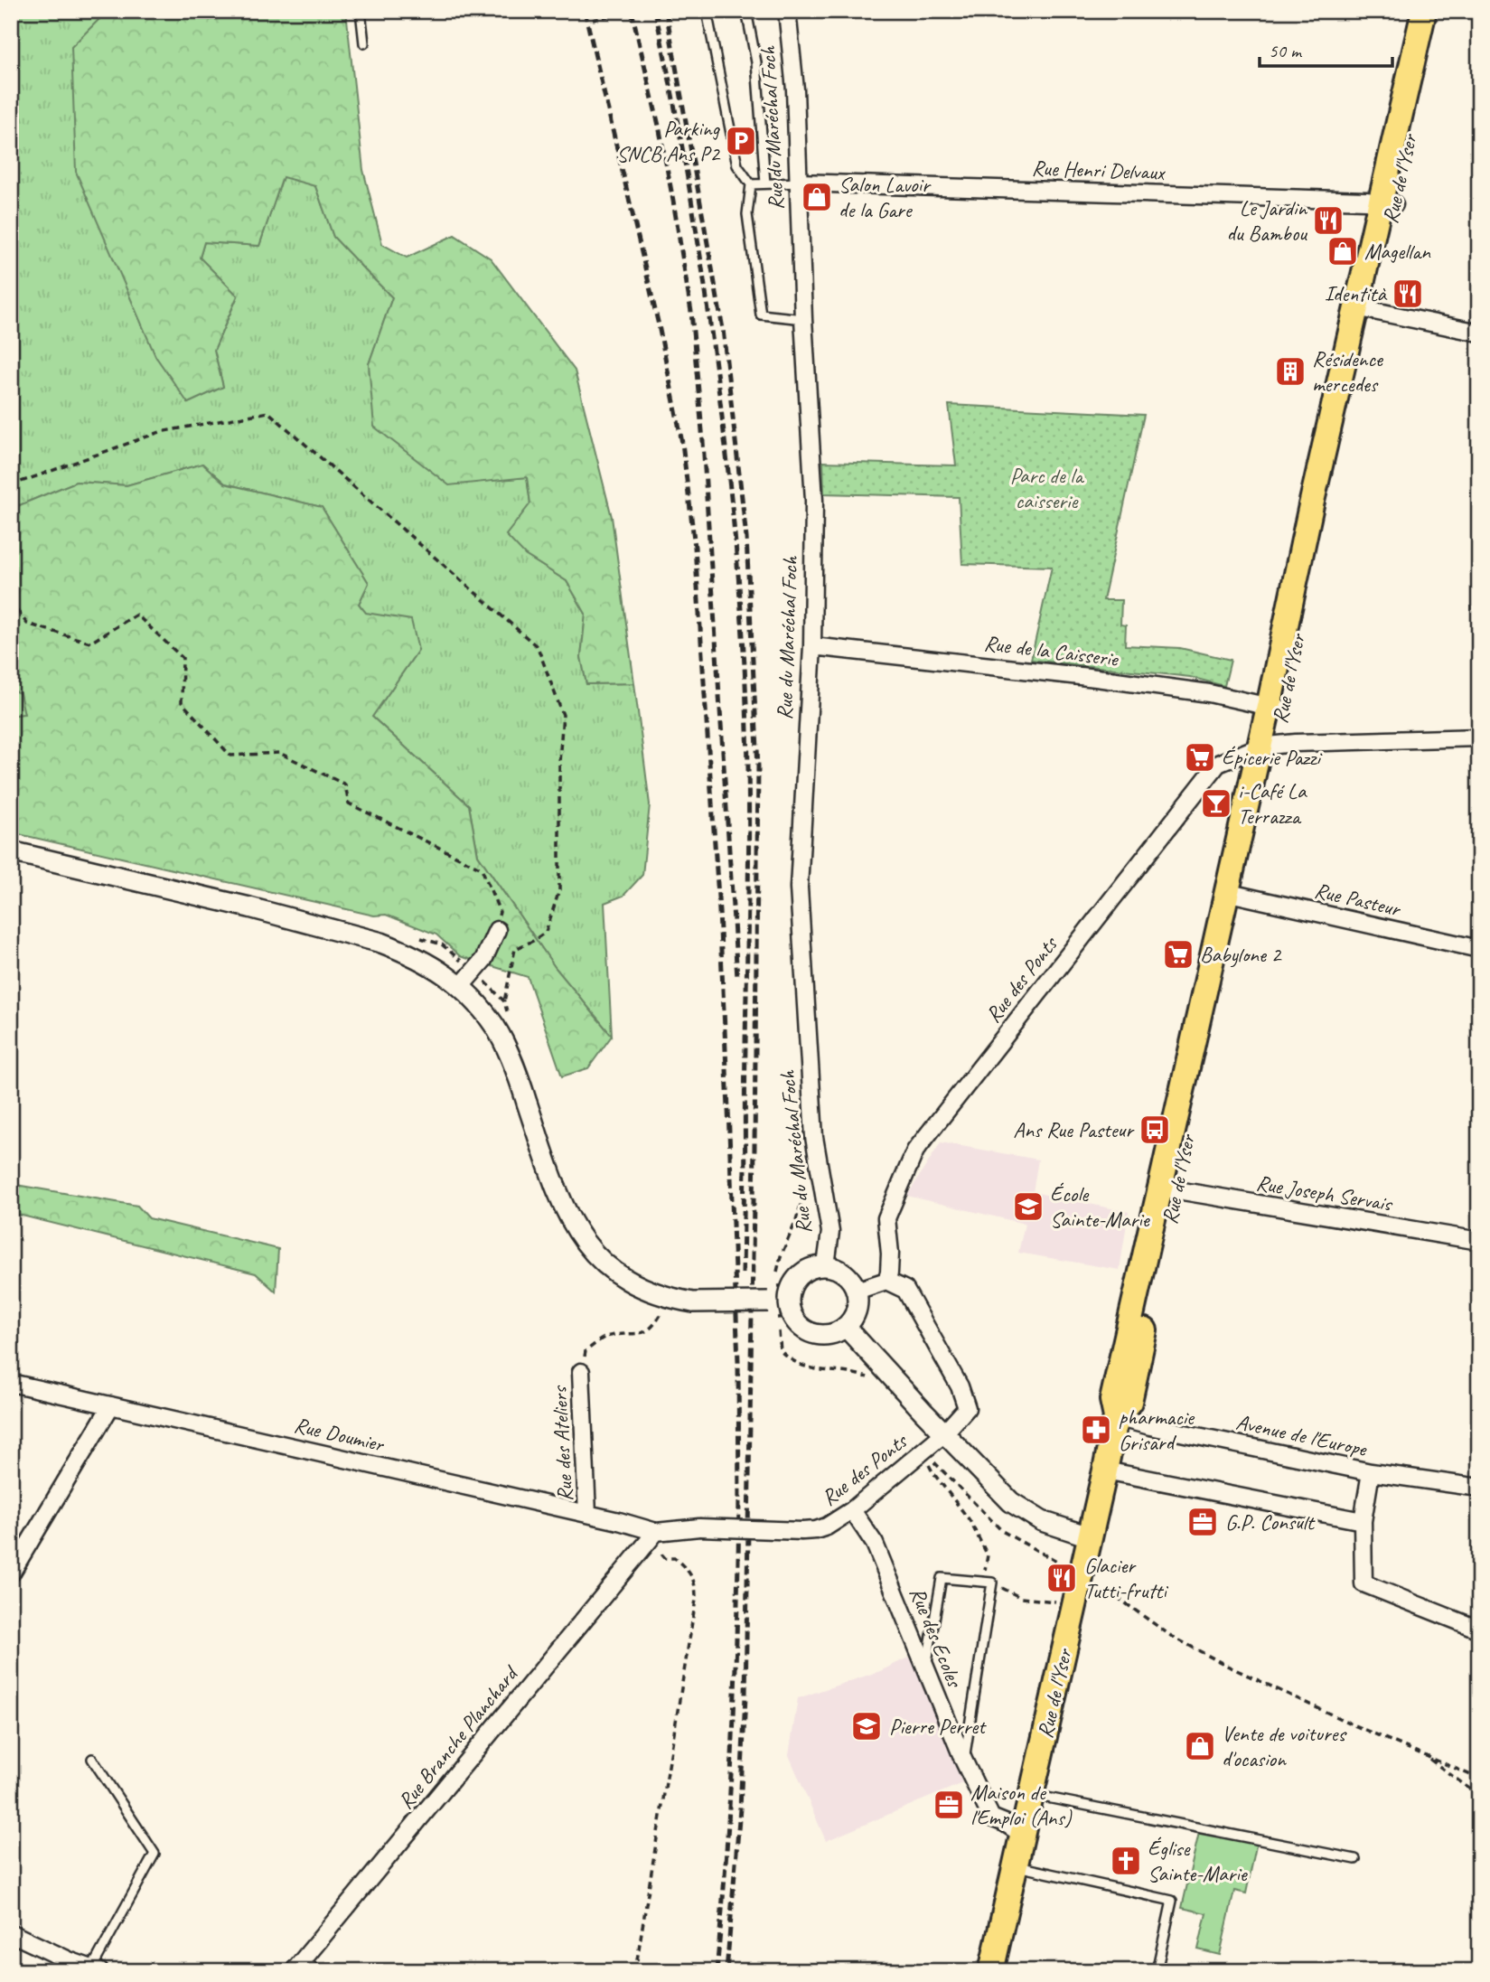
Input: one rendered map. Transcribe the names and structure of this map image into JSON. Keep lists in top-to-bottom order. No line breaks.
{"streets":{"main road":["Rue de l'Yser"],"street":["Rue du Maréchal Foch","Rue Henri Delvaux","Rue de la Caisserie","Rue Pasteur","Rue des Ponts","Rue Joseph Servais","Rue Doumier","Avenue de l'Europe","Rue des Ateliers","Rue des Ecoles","Rue Branche Planchard"]},"crossings":[["Rue du Maréchal Foch","Rue Henri Delvaux"],["Rue du Maréchal Foch","Rue de la Caisserie"],["Rue Henri Delvaux","Rue de l'Yser"],["Rue de l'Yser","Rue de la Caisserie"],["Rue de l'Yser","Rue Pasteur"],["Rue de l'Yser","Rue des Ponts"],["Rue de l'Yser","Rue Joseph Servais"],["Rue de l'Yser","Avenue de l'Europe"],["Rue de l'Yser","Rue des Ecoles"],["Rue des Ponts","Rue Doumier"],["Rue des Ponts","Rue des Ecoles"],["Rue des Ponts","Rue Branche Planchard"],["Rue Doumier","Rue des Ateliers"],["Rue Doumier","Rue Branche Planchard"]],"parks":["Parc de la caisserie"],"places":{"parking":["Parking SNCB Ans P2"],"shop":["Salon Lavoir de la Gare","Magellan","Vente de voitures d'ocasion"],"restaurant":["Le Jardin du Bambou","Identità","Glacier Tutti-frutti"],"building":["Résidence mercedes"],"supermarket":["Épicerie Pazzi","Babylone 2"],"bar":["i-Café La Terrazza"],"bus stop":["Ans Rue Pasteur"],"school or university":["École Sainte-Marie","Pierre Perret"],"pharmacy":["pharmacie Grisard"],"office":["G.P. Consult","Maison de l'Emploi (Ans)"],"church":["Église Sainte-Marie"]},"scale_bar":"50 m"}
